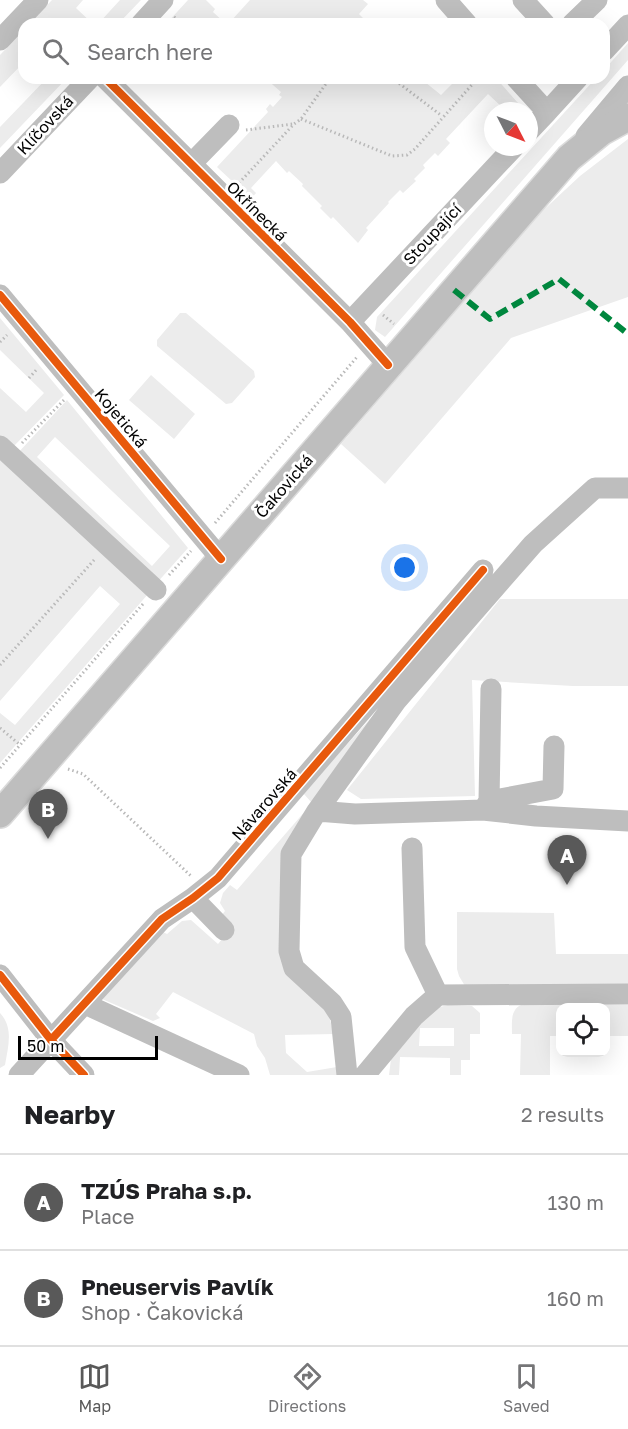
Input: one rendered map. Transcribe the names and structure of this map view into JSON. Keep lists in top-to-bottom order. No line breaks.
{"streets":{"main road":["Čakovická"],"street":["Klíčovská","Okřínecká","Stoupající","Kojetická","Návarovská"]},"crossings":[["Okřínecká","Stoupající"],["Okřínecká","Čakovická"],["Kojetická","Čakovická"]],"scale_bar":"50 m","north":"bottom right","page":{"search":"Search here","pins":["B","A"],"scale":"50 m","heading":["Nearby","2 results"],"list":[{"mark":"A","name":"TZÚS Praha s.p.","note":"Place","value":"130 m"},{"mark":"B","name":"Pneuservis Pavlík","note":"Shop · Čakovická","value":"160 m"}],"nav":["Map","Directions","Saved"]}}
